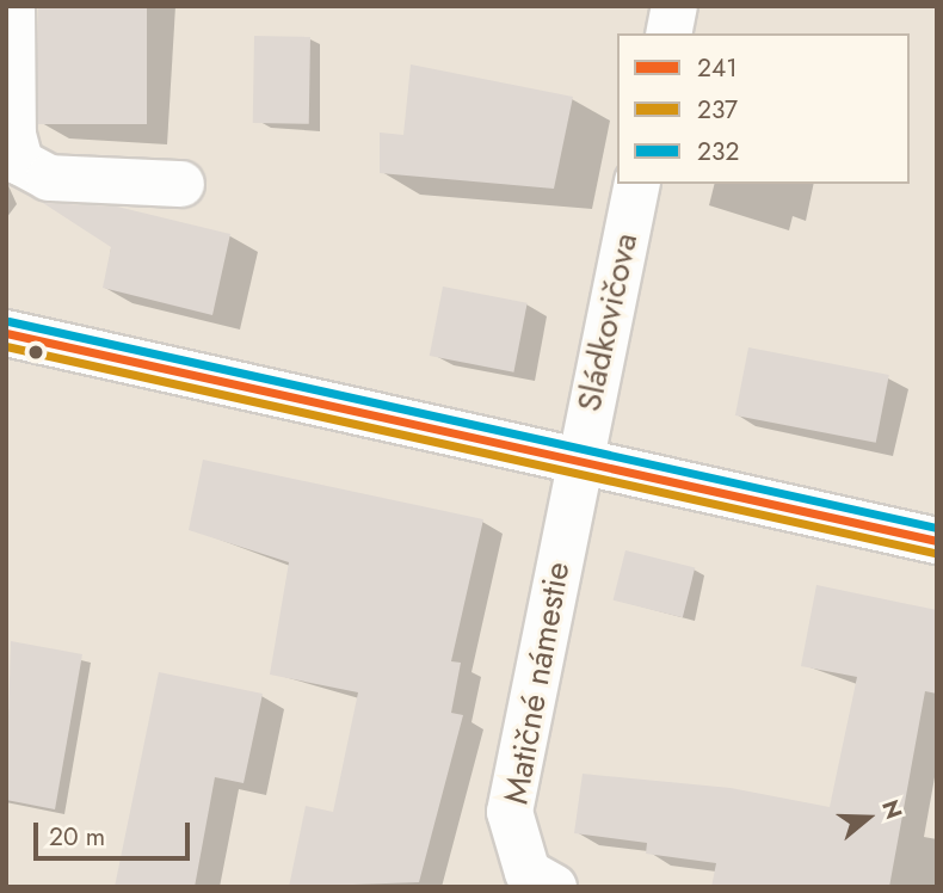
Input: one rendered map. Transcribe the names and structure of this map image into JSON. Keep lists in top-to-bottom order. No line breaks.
{"streets":{"street":["Sládkovičova","Matičné námestie"]},"crossings":[["Sládkovičova","Matičné námestie"]],"lines":["transit line 232","transit line 241","transit line 237"],"legend":["241","237","232"],"scale_bar":"20 m","north":"right"}
